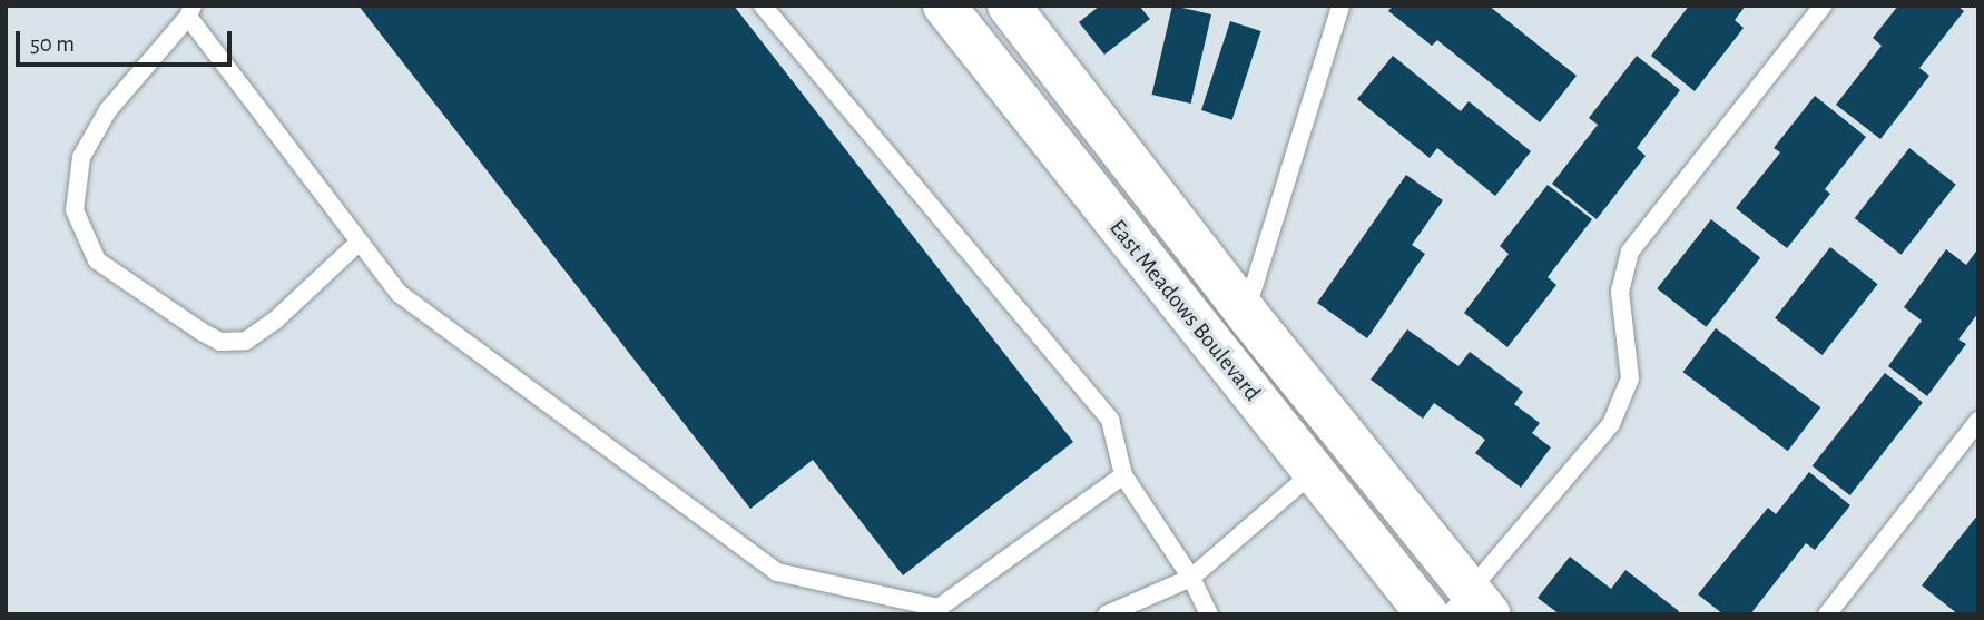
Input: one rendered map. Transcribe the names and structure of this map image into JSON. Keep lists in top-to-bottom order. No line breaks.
{"streets":{"street":["East Meadows Boulevard"]},"scale_bar":"50 m"}
